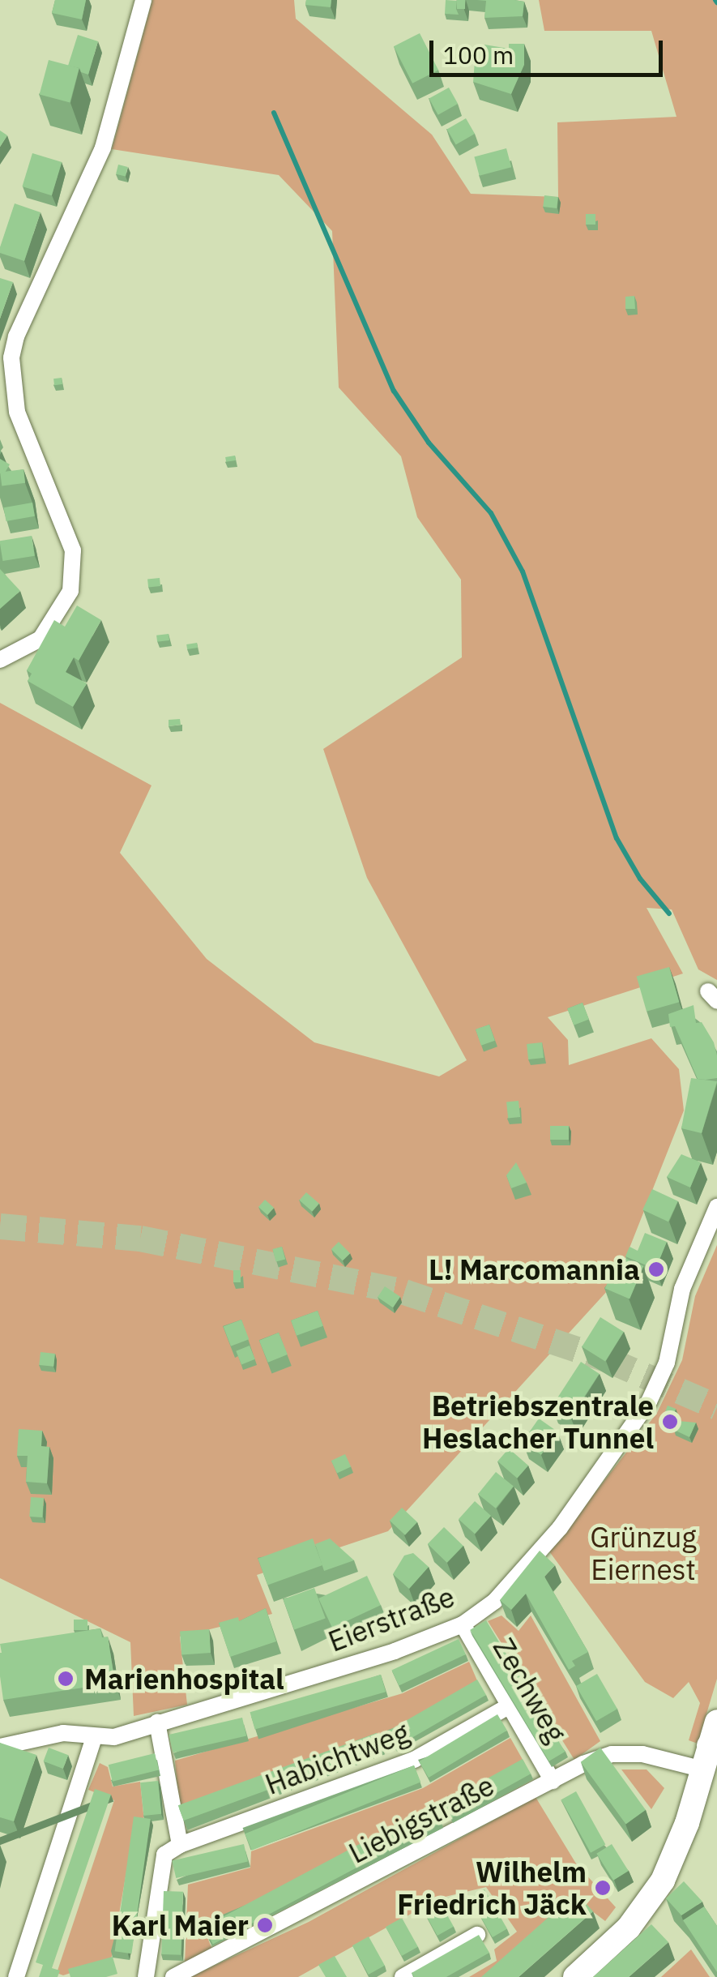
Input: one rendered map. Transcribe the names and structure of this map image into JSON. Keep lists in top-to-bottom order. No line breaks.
{"streets":{"street":["Eierstraße","Zechweg","Habichtweg","Liebigstraße"]},"crossings":[["Eierstraße","Zechweg"],["Zechweg","Habichtweg"],["Zechweg","Liebigstraße"]],"parks":["Grünzug Eiernest"],"places":["L! Marcomannia","Betriebszentrale Heslacher Tunnel","Marienhospital","Wilhelm Friedrich Jäck","Karl Maier"],"scale_bar":"100 m"}
